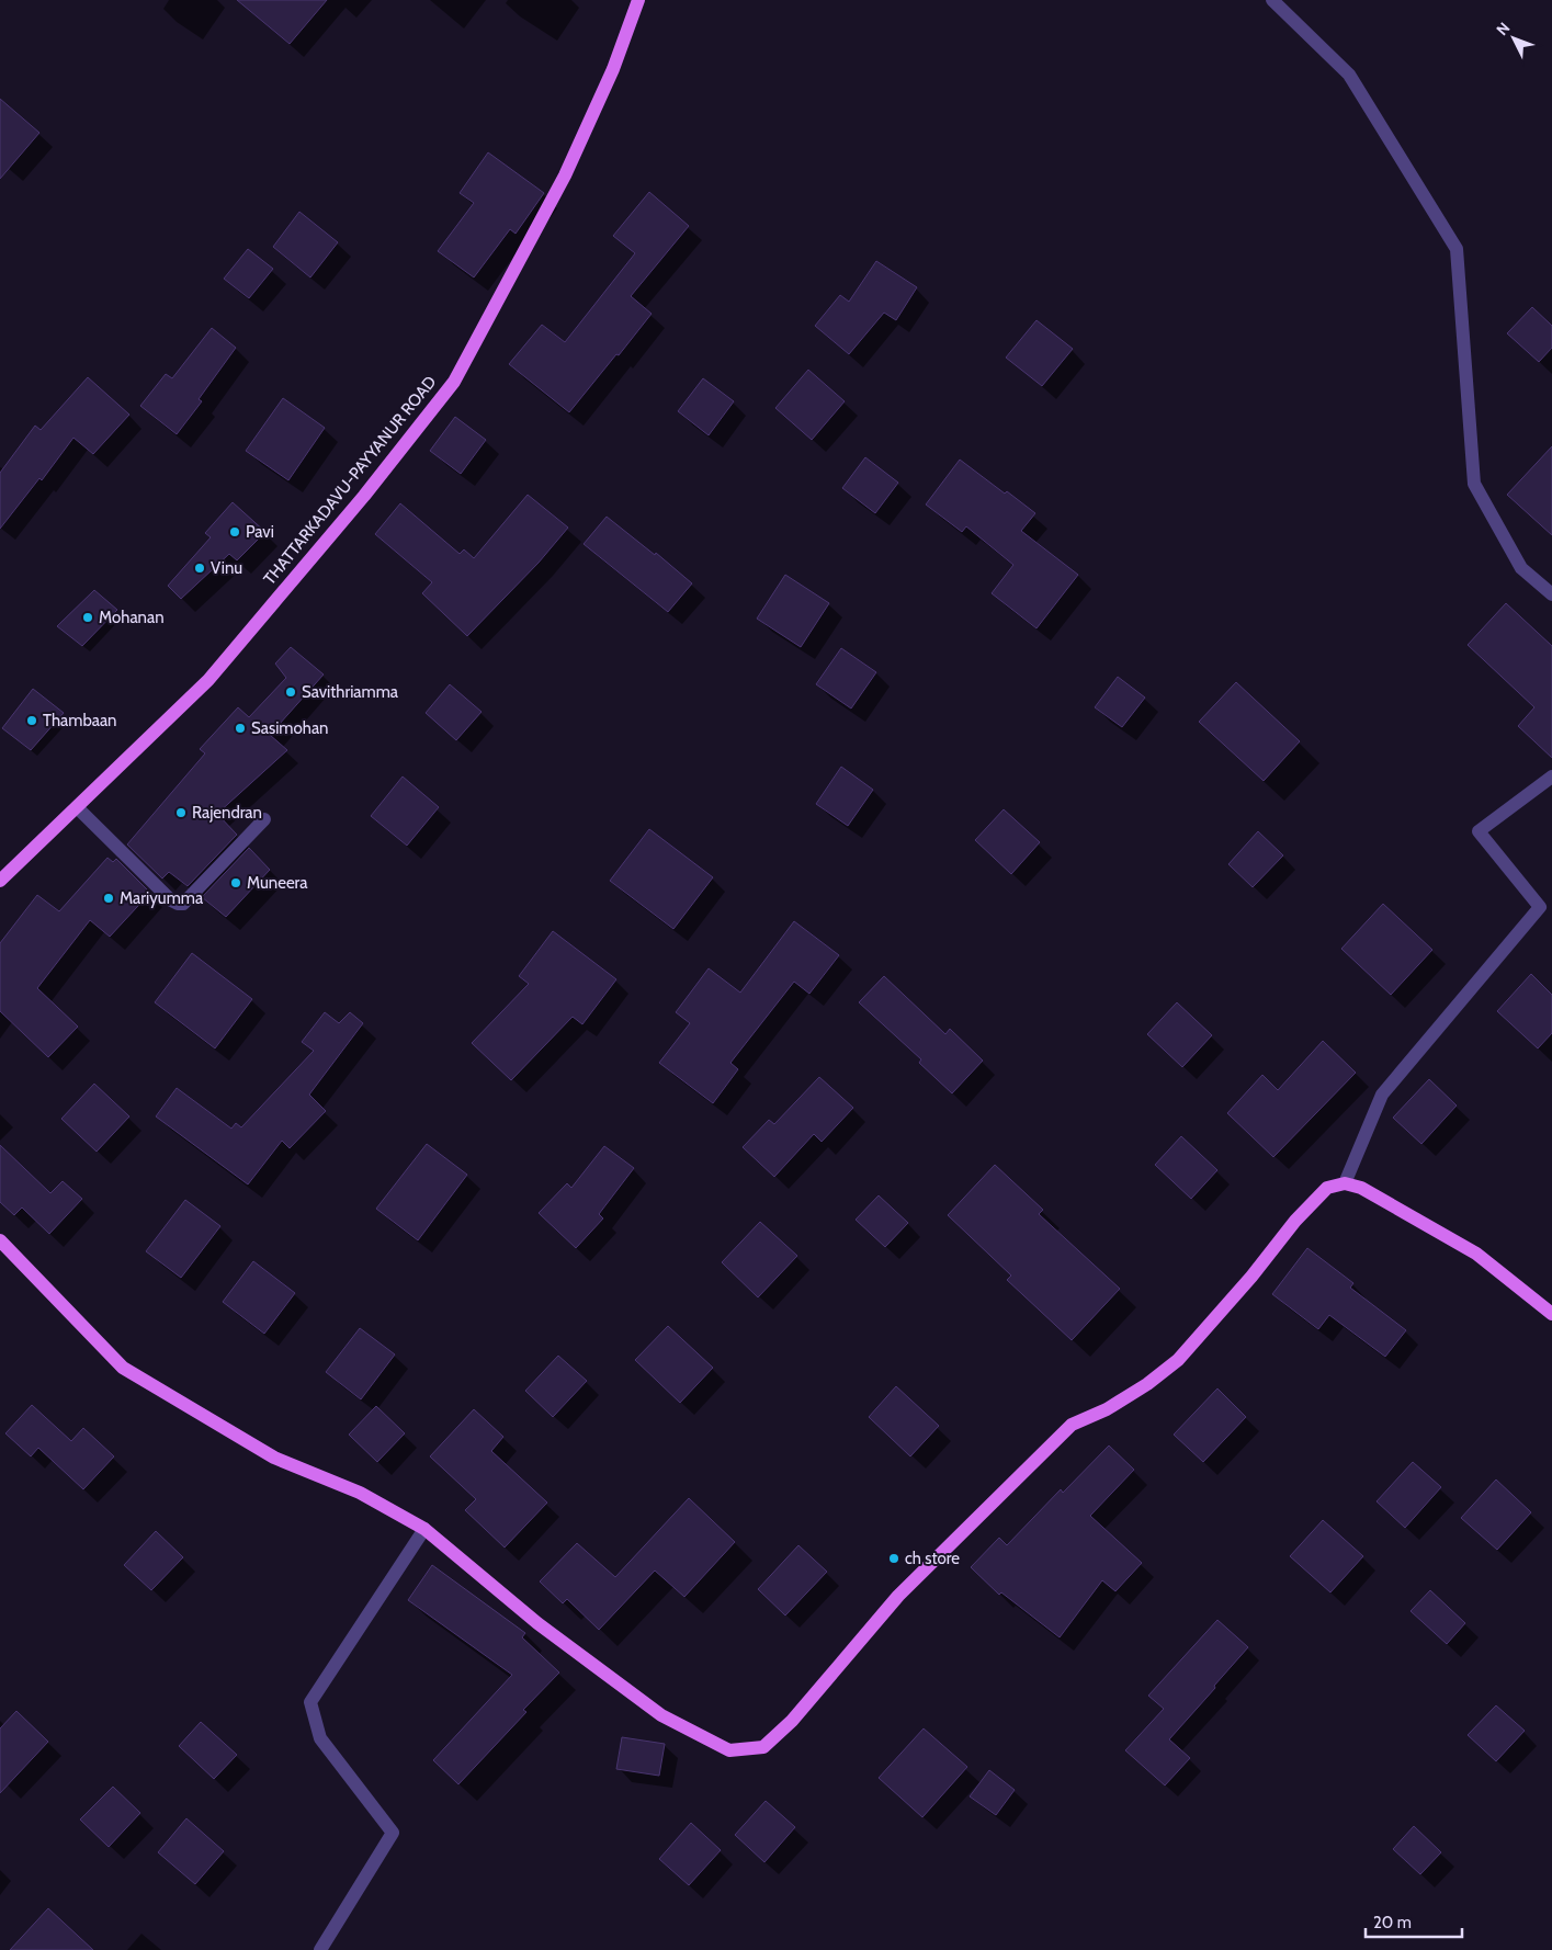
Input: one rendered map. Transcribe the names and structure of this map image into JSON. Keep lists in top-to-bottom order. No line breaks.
{"streets":{"main road":["THATTARKADAVU-PAYYANUR ROAD"]},"places":["Pavi","Vinu","Mohanan","Savithriamma","Thambaan","Sasimohan","Rajendran","Muneera","Mariyumma","ch store"],"scale_bar":"20 m","north":"top left"}
